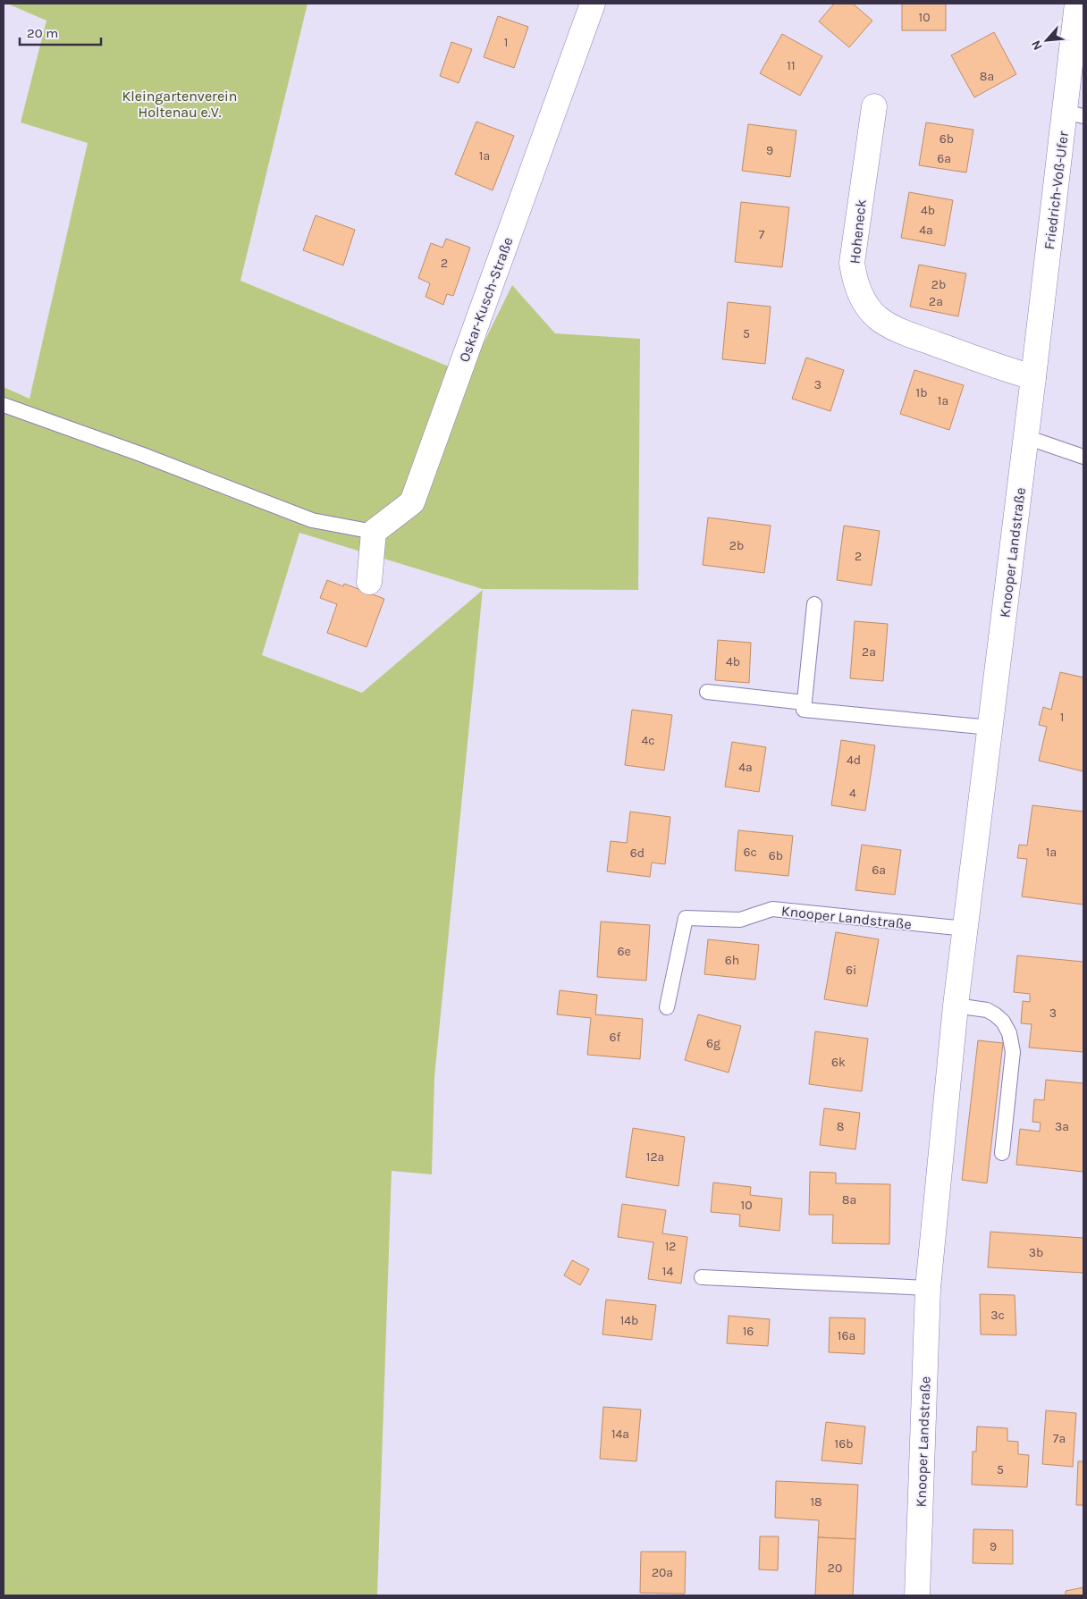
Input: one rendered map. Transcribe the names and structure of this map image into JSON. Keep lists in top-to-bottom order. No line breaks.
{"streets":{"street":["Friedrich-Voß-Ufer","Hoheneck","Oskar-Kusch-Straße","Knooper Landstraße"]},"crossings":[["Friedrich-Voß-Ufer","Hoheneck"],["Friedrich-Voß-Ufer","Knooper Landstraße"],["Hoheneck","Knooper Landstraße"]],"parks":["Kleingartenverein Holtenau e.V."],"house_numbers":["10","1","11","8a","6b","9","1a","6a","4b","4a","7","2","2b","2a","5","3","1b","1a","2b","2","2a","4b","1","4c","4d","4a","4","6c","1a","6d","6b","6a","6e","6h","6i","3","6f","6g","6k","8","3a","12a","8a","10","12","3b","14","3c","14b","16","16a","14a","7a","16b","5","18","9","20","20a"],"scale_bar":"20 m","north":"bottom left"}
